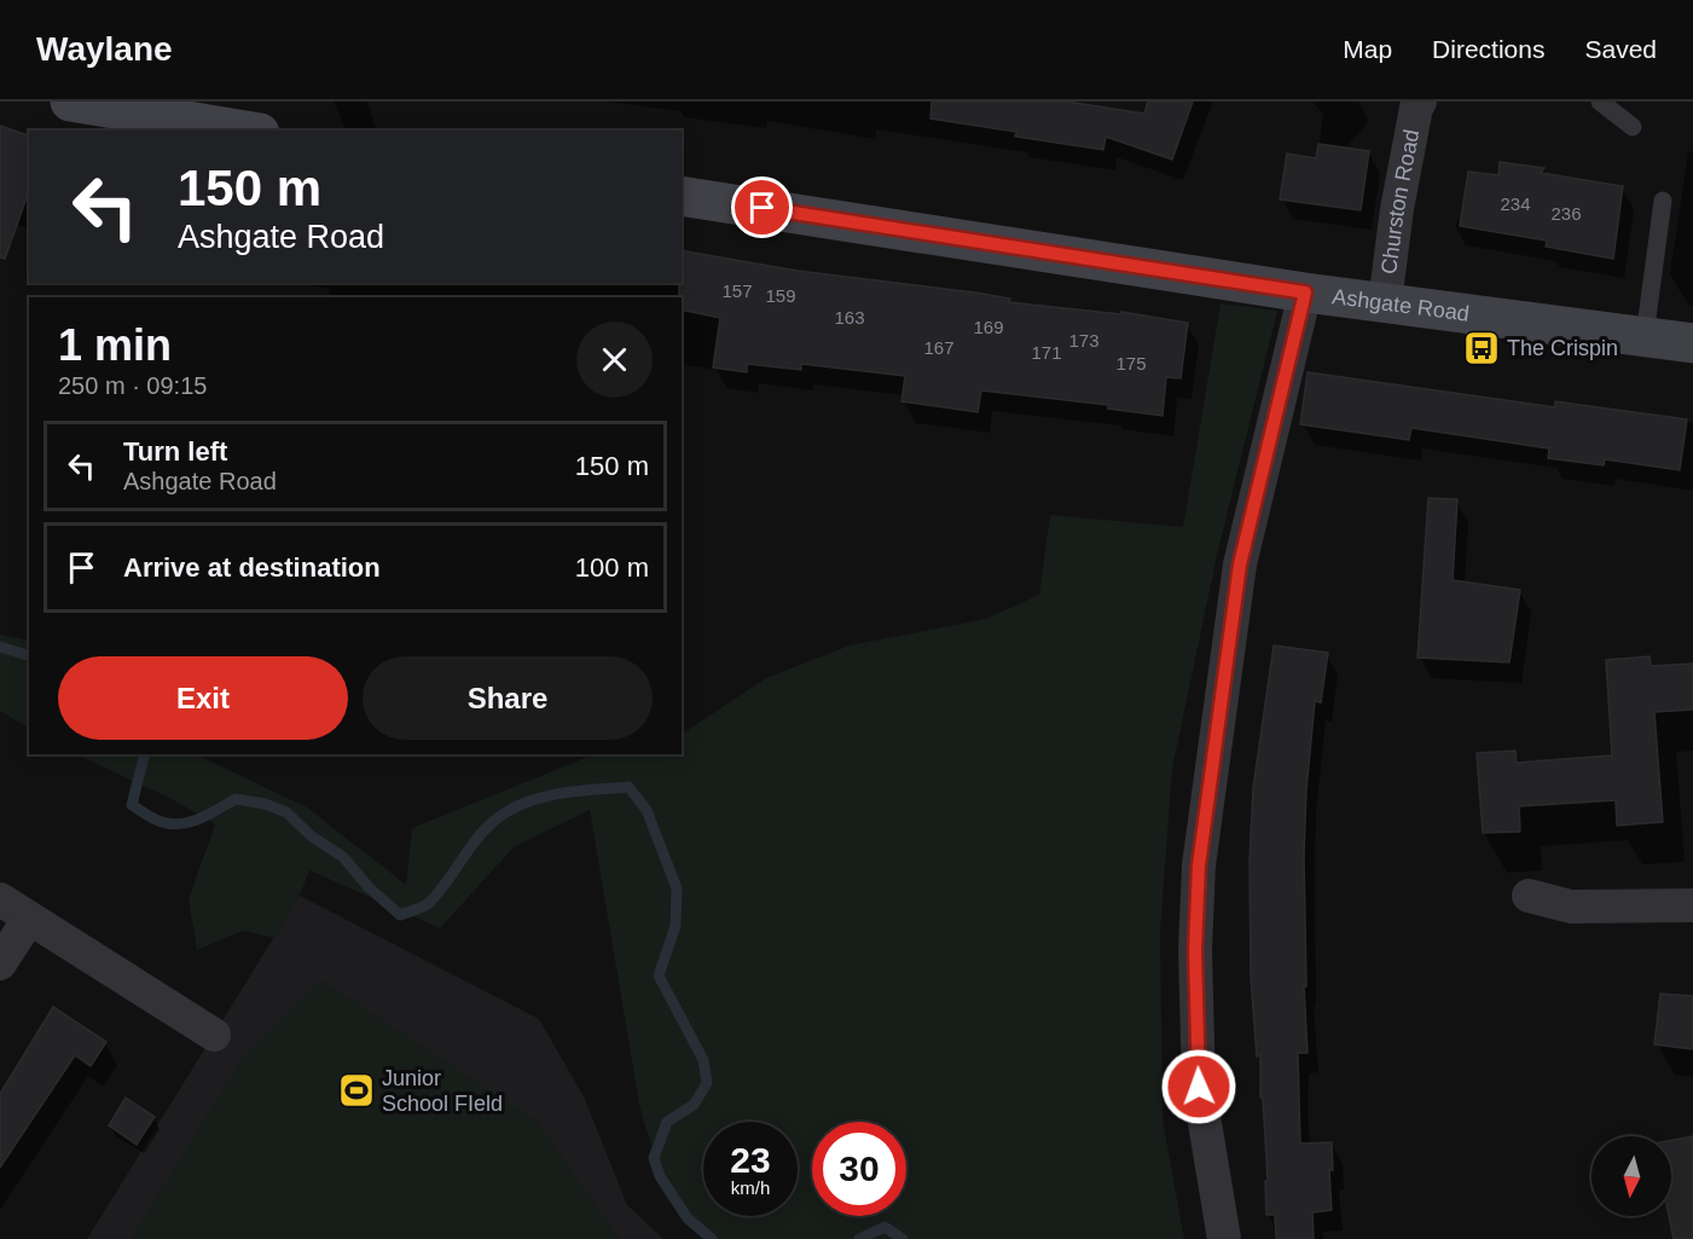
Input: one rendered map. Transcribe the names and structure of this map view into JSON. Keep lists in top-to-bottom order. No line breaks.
{"streets":{"street":["Churston Road","Ashgate Road"]},"crossings":[["Churston Road","Ashgate Road"]],"places":{"bus stop":["The Crispin"],"sports":["Junior School FIeld"]},"house_numbers":["234","236","157","159","163","169","173","167","171","175"],"north":"bottom","page":{"header":"Waylane","nav":["Map","Directions","Saved"],"turn":["150 m","Ashgate Road"],"heading":["1 min","250 m · 09:15"],"list":[{"name":"Turn left","note":"Ashgate Road","value":"150 m"},{"name":"Arrive at destination","value":"100 m"}],"buttons":["Exit","Share"],"speed":"23 km/h","limit":"30"}}
